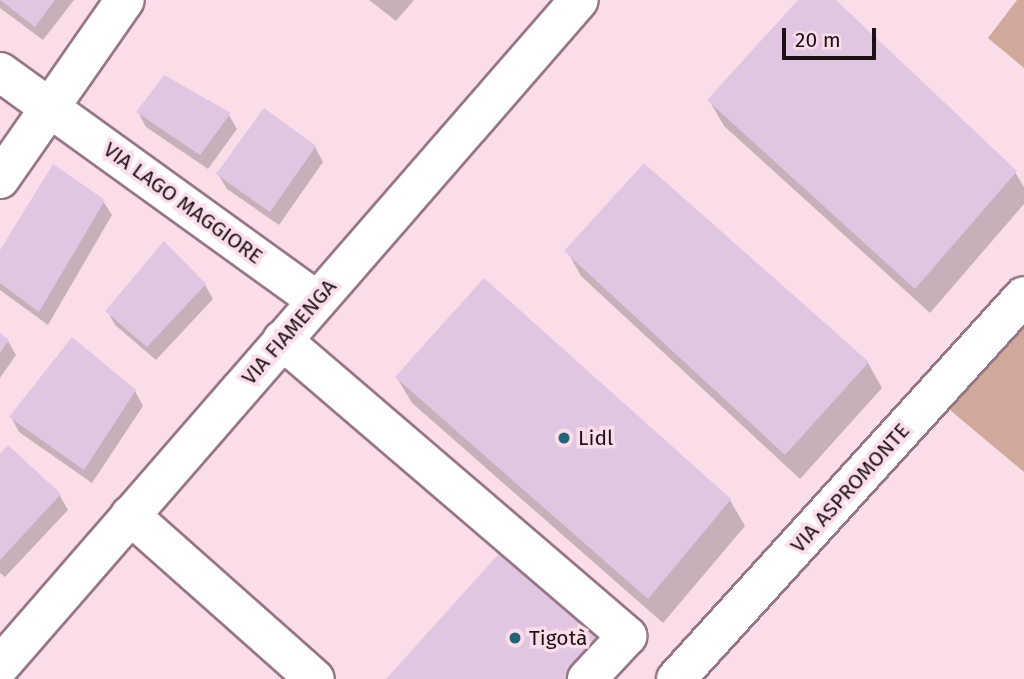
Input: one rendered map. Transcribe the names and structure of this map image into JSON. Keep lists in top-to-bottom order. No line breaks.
{"streets":{"street":["VIA LAGO MAGGIORE","VIA FIAMENGA","VIA ASPROMONTE"]},"crossings":[["VIA LAGO MAGGIORE","VIA FIAMENGA"]],"places":["Lidl","Tigotà"],"scale_bar":"20 m"}
